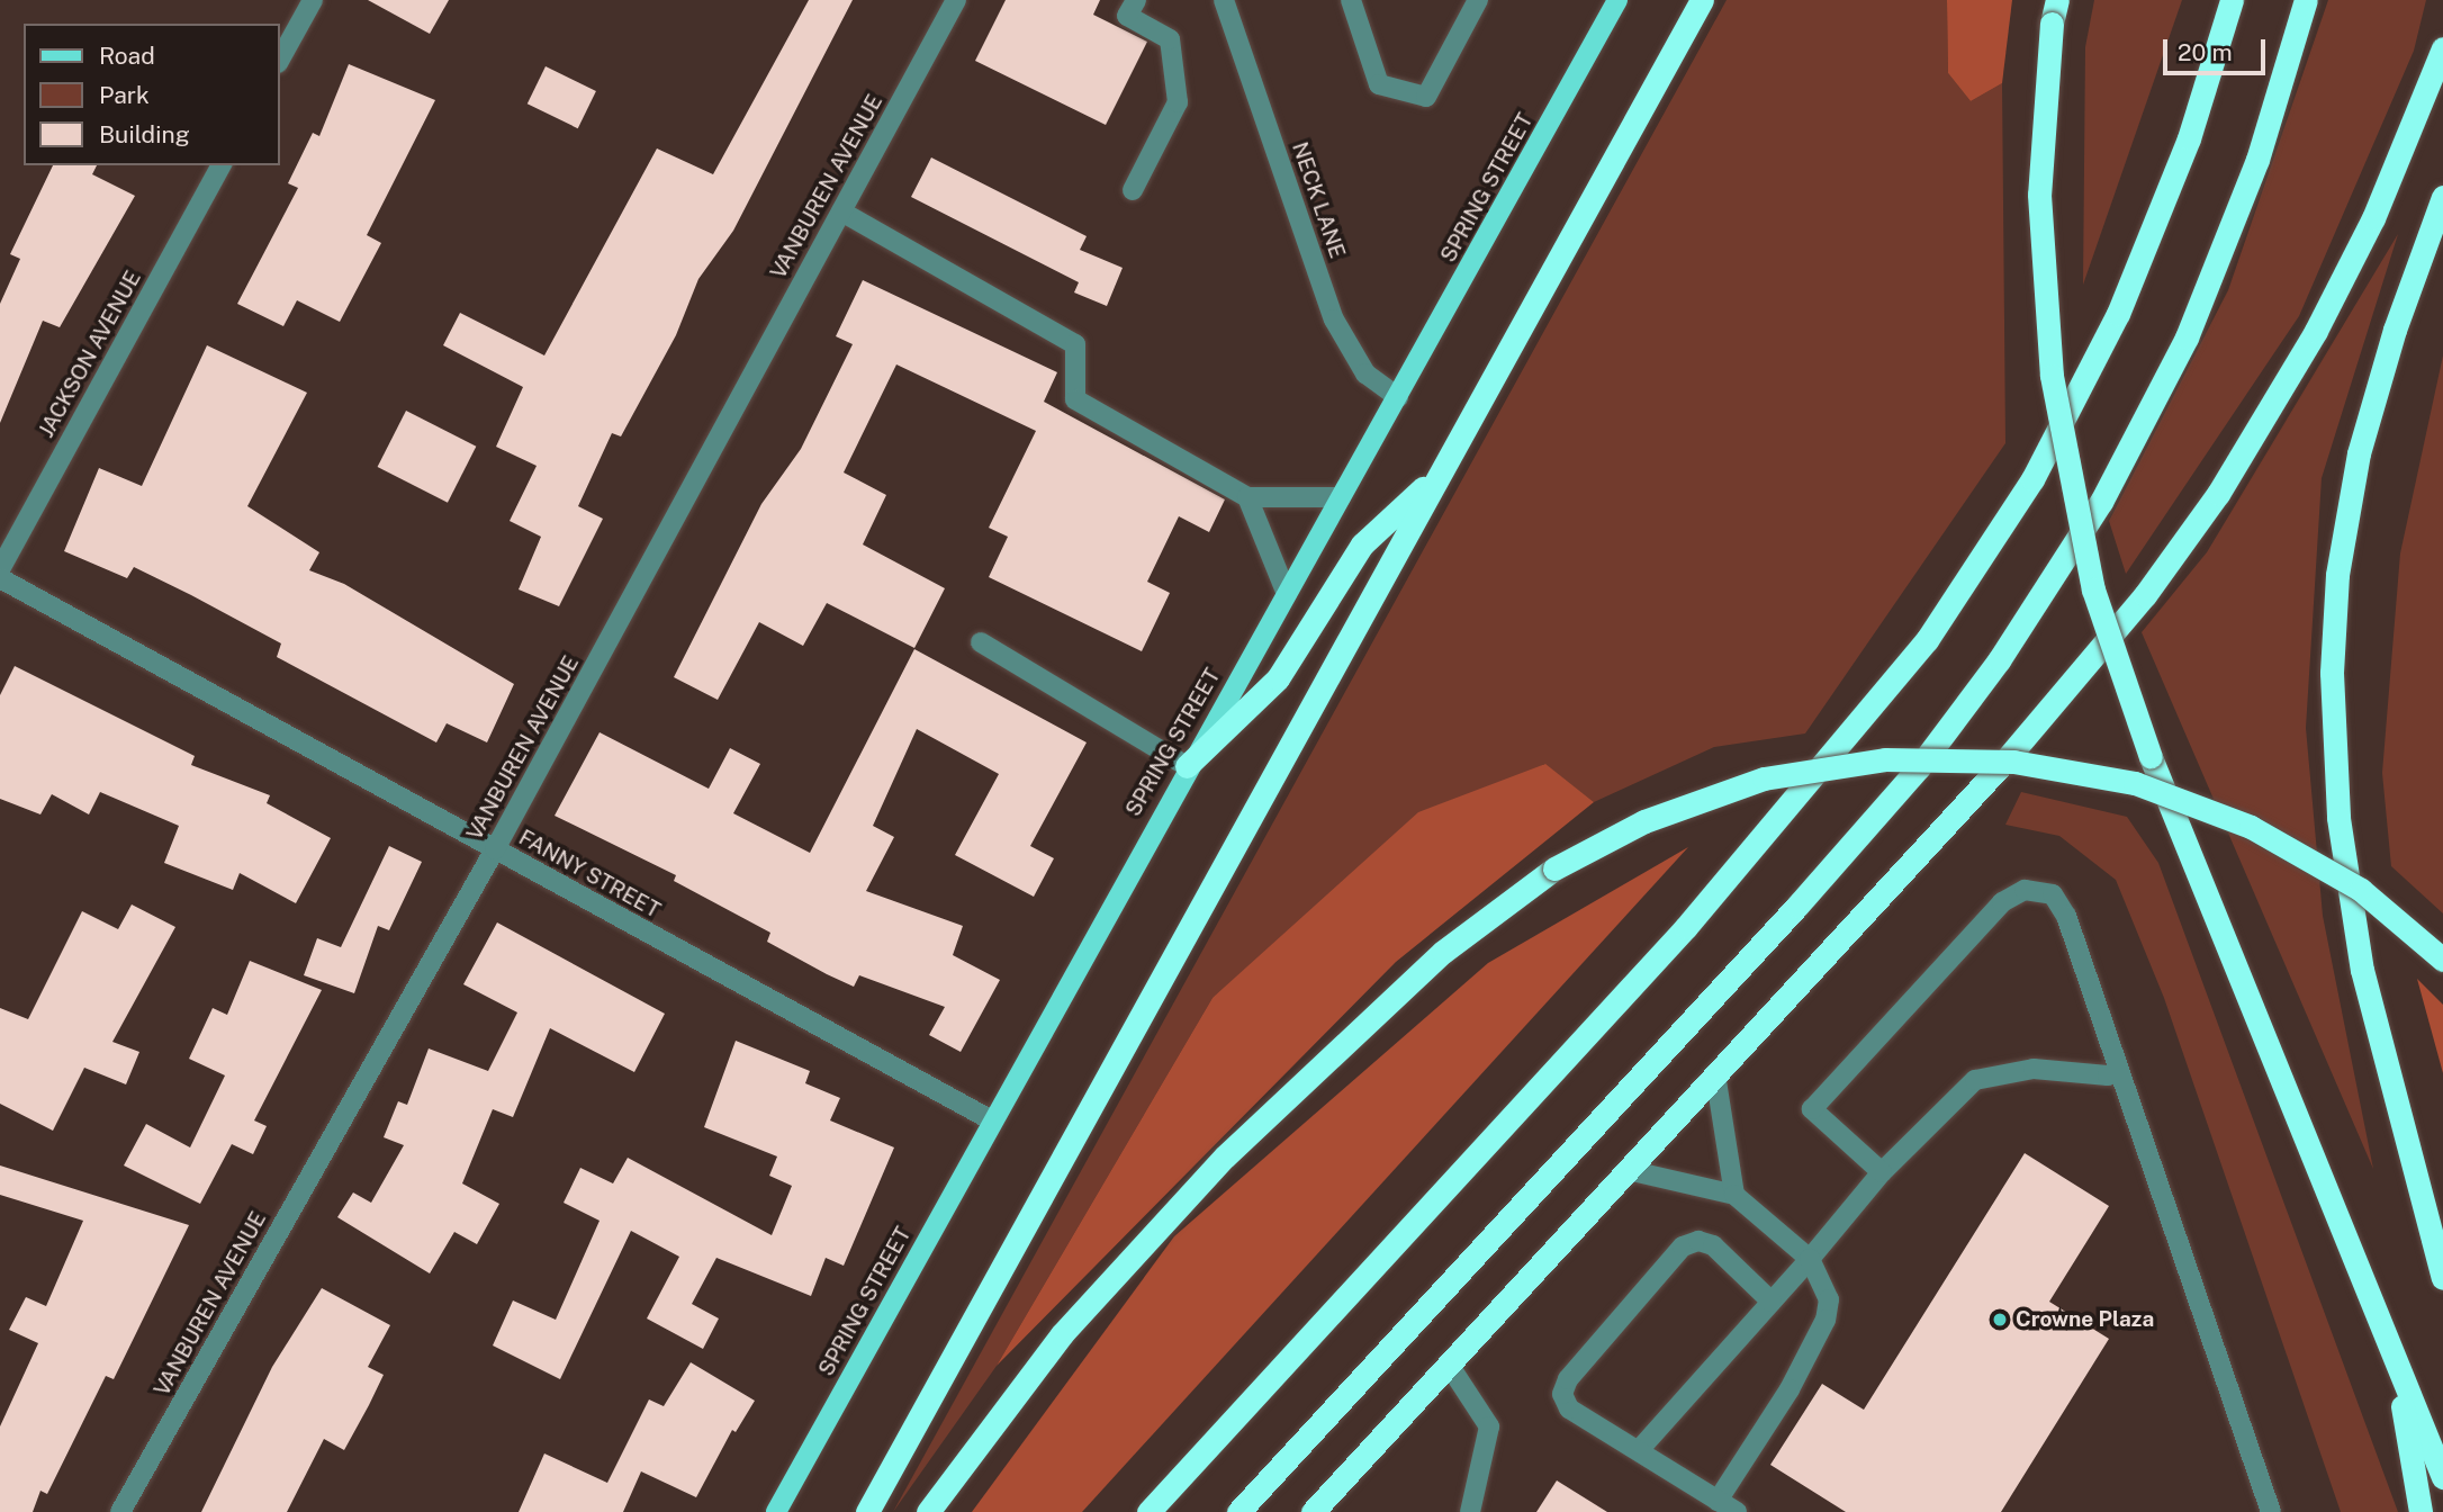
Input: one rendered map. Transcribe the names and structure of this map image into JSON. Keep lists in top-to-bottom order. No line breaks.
{"streets":{"main road":["SPRING STREET"],"street":["VANBUREN AVENUE","NECK LANE","JACKSON AVENUE","FANNY STREET"]},"crossings":[["VANBUREN AVENUE","FANNY STREET"],["SPRING STREET","NECK LANE"],["SPRING STREET","FANNY STREET"]],"places":["Crowne Plaza"],"legend":["Road","Park","Building"],"scale_bar":"20 m"}
